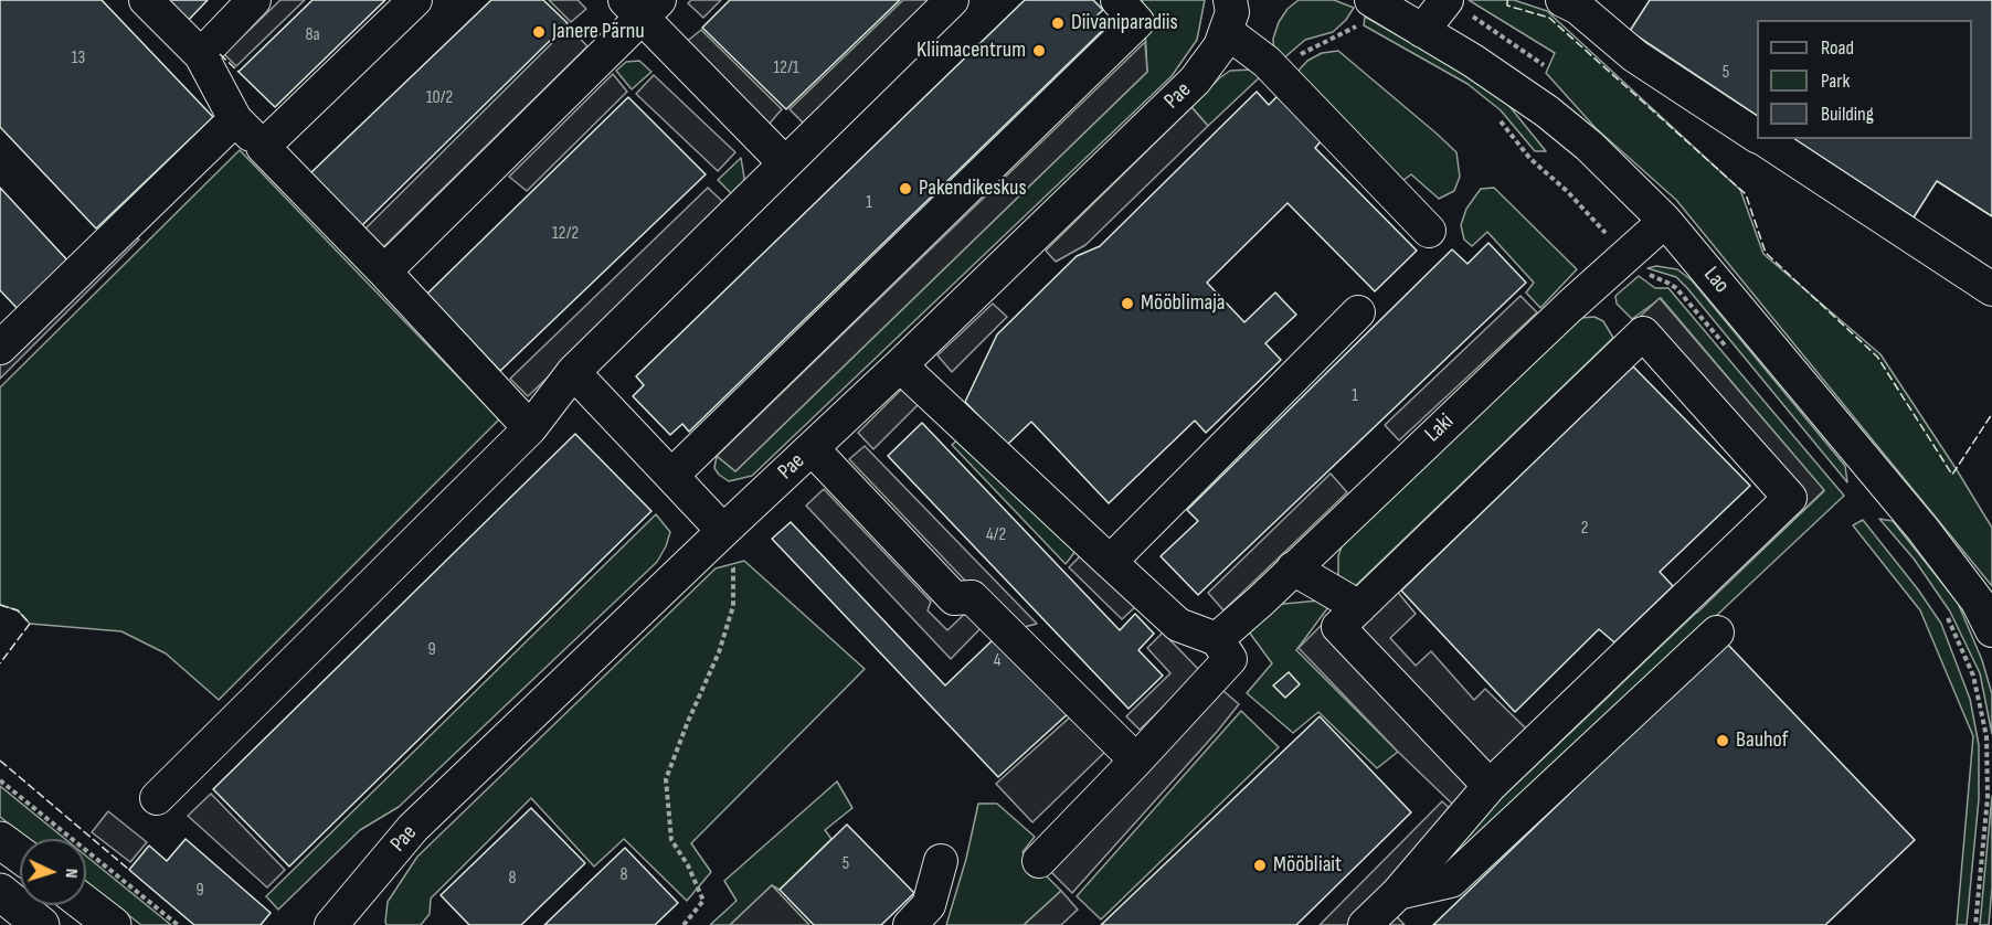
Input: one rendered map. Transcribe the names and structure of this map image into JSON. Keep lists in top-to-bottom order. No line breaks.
{"streets":{"street":["Pae","Lao","Laki"]},"crossings":[["Lao","Laki"]],"places":["Diivaniparadiis","Janere Pärnu","Kliimacentrum","Pakendikeskus","Mööblimaja","Bauhof","Mööbliait"],"house_numbers":["8a","13","12/1","5","10/2","1","12/2","1","2","4/2","9","4","5","8","8","9"],"legend":["Road","Park","Building"],"north":"right"}
